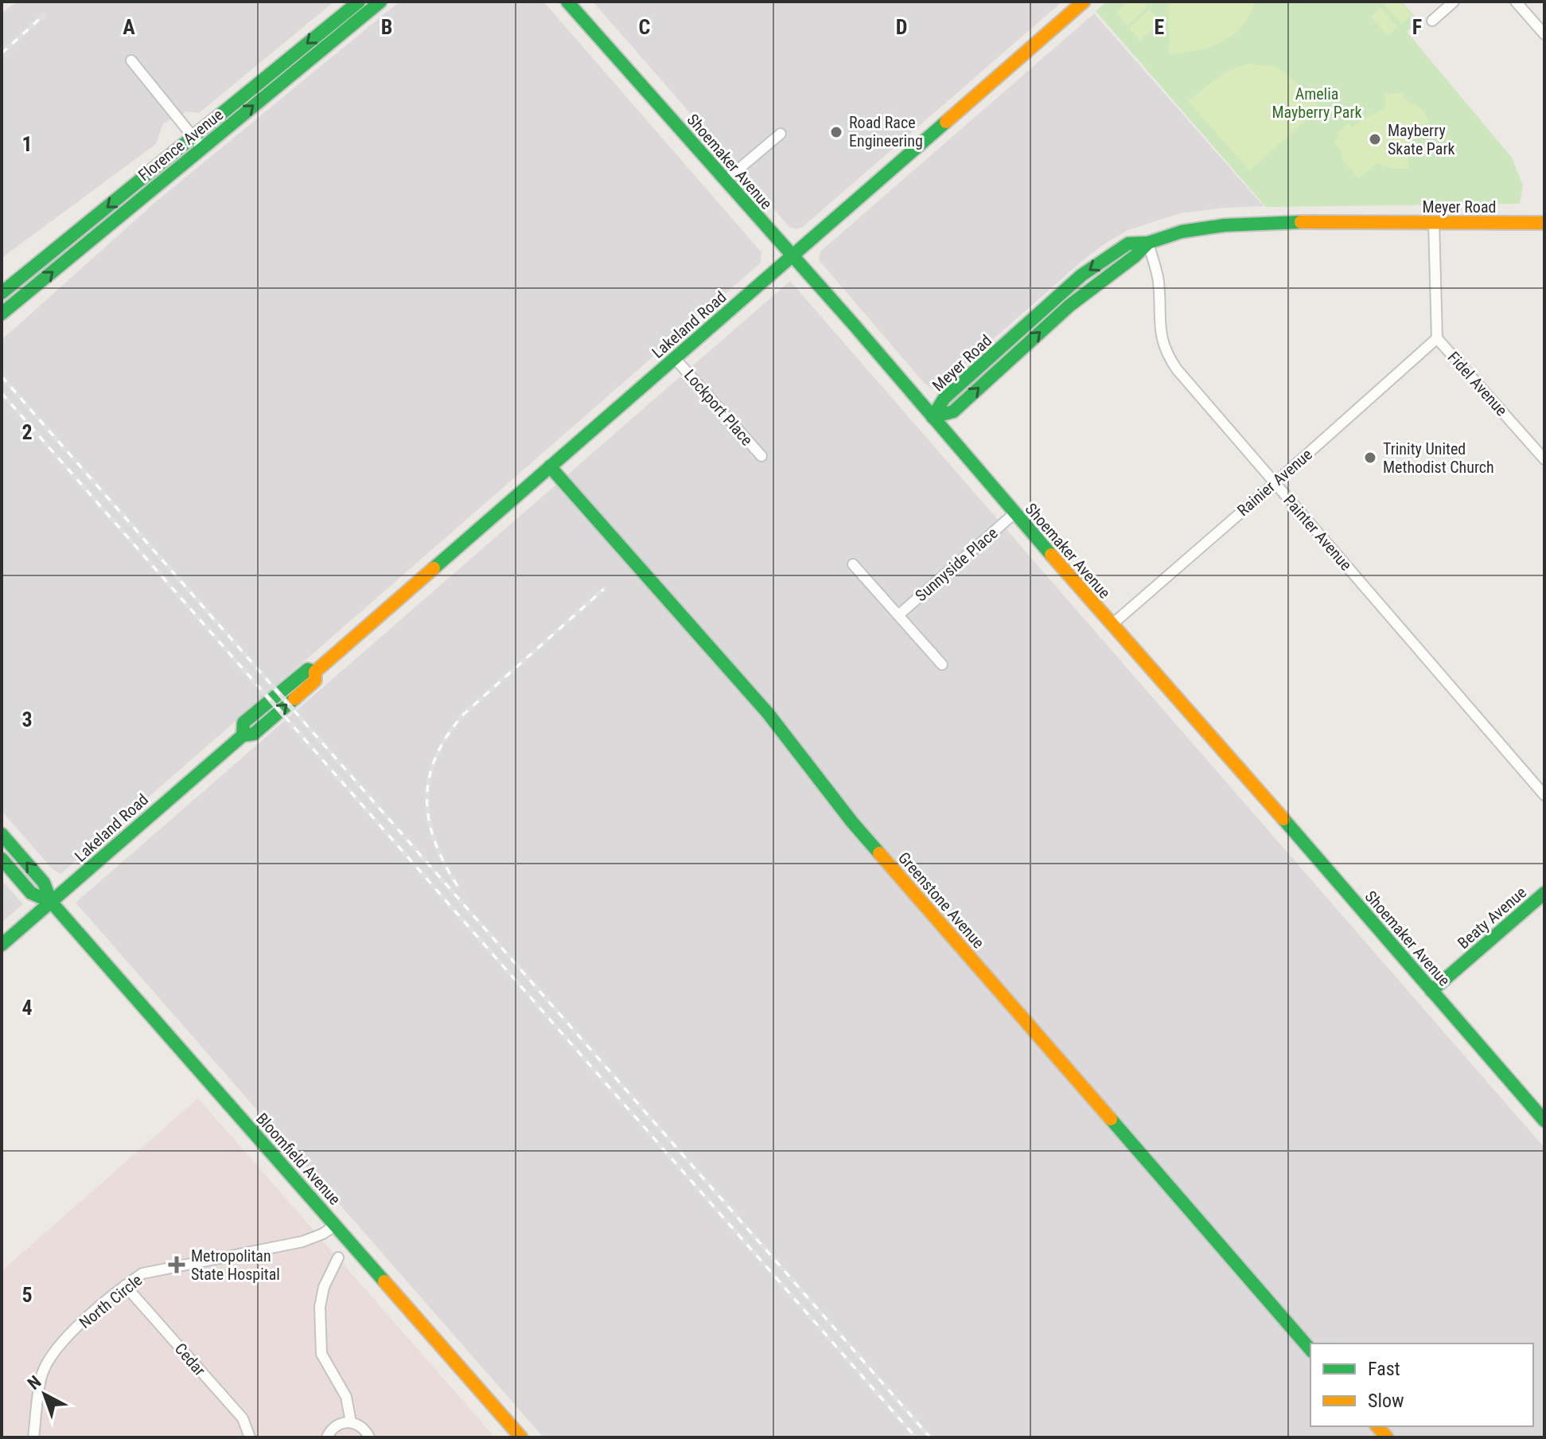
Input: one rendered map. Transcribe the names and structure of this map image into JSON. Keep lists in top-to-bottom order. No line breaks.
{"streets":{"main road":["Florence Avenue","Shoemaker Avenue","Meyer Road","Lakeland Road","Greenstone Avenue","Beaty Avenue","Bloomfield Avenue"],"street":["Fidel Avenue","Lockport Place","Rainier Avenue","Painter Avenue","Sunnyside Place","North Circle","Cedar"]},"crossings":[["Shoemaker Avenue","Meyer Road"],["Shoemaker Avenue","Lakeland Road"],["Shoemaker Avenue","Rainier Avenue"],["Shoemaker Avenue","Sunnyside Place"],["Shoemaker Avenue","Beaty Avenue"],["Meyer Road","Fidel Avenue"],["Meyer Road","Painter Avenue"],["Lakeland Road","Lockport Place"],["Lakeland Road","Greenstone Avenue"],["Lakeland Road","Bloomfield Avenue"],["Fidel Avenue","Rainier Avenue"],["Rainier Avenue","Painter Avenue"],["Bloomfield Avenue","North Circle"],["North Circle","Cedar"]],"parks":["Amelia Mayberry Park"],"places":{"other":["Road Race Engineering","Mayberry Skate Park","Trinity United Methodist Church"],"health":["Metropolitan State Hospital"]},"legend":["Fast","Slow"],"north":"top left","grid":{"columns":["A","B","C","D","E","F"],"rows":["1","2","3","4","5"]}}
